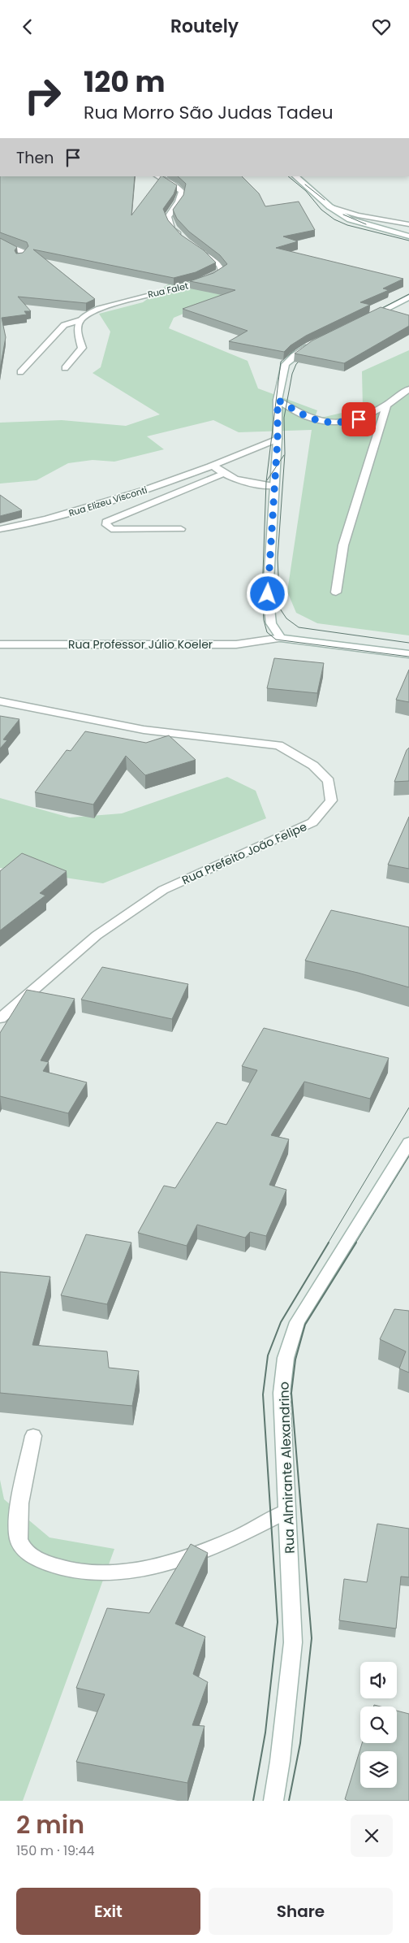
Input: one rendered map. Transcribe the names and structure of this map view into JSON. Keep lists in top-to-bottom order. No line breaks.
{"streets":{"street":["Rua Falet","Rua Elizeu Visconti","Rua Professor Júlio Koeler","Rua Prefeito João Felipe","Rua Almirante Alexandrino"]},"page":{"header":"Routely","turn":["120 m","Rua Morro São Judas Tadeu"],"then":"Then","heading":["2 min","150 m · 19:44"],"buttons":["Exit","Share"]}}
